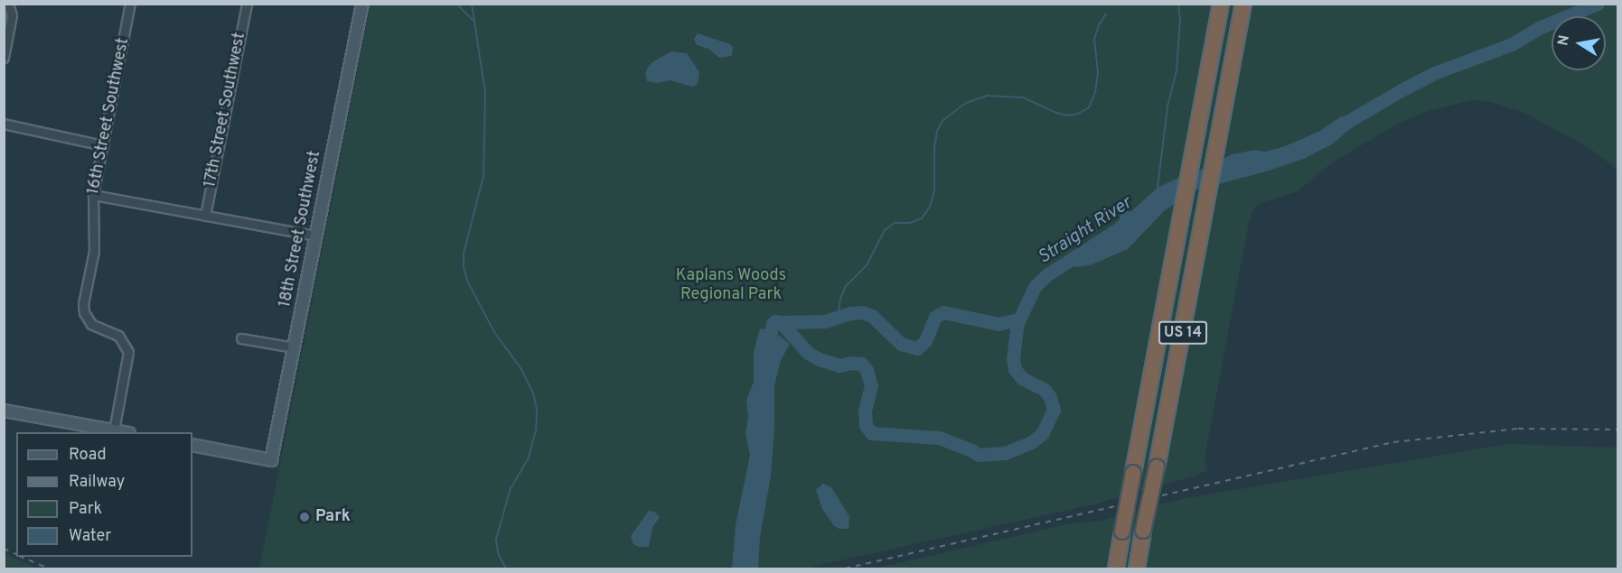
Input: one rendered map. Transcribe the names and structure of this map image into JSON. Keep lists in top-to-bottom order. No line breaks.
{"streets":{"highway":["US 14"],"street":["17th Street Southwest","16th Street Southwest","18th Street Southwest"]},"water":["Straight River"],"parks":["Kaplans Woods Regional Park"],"places":["Park"],"legend":["Road","Railway","Park","Water"],"north":"left"}
